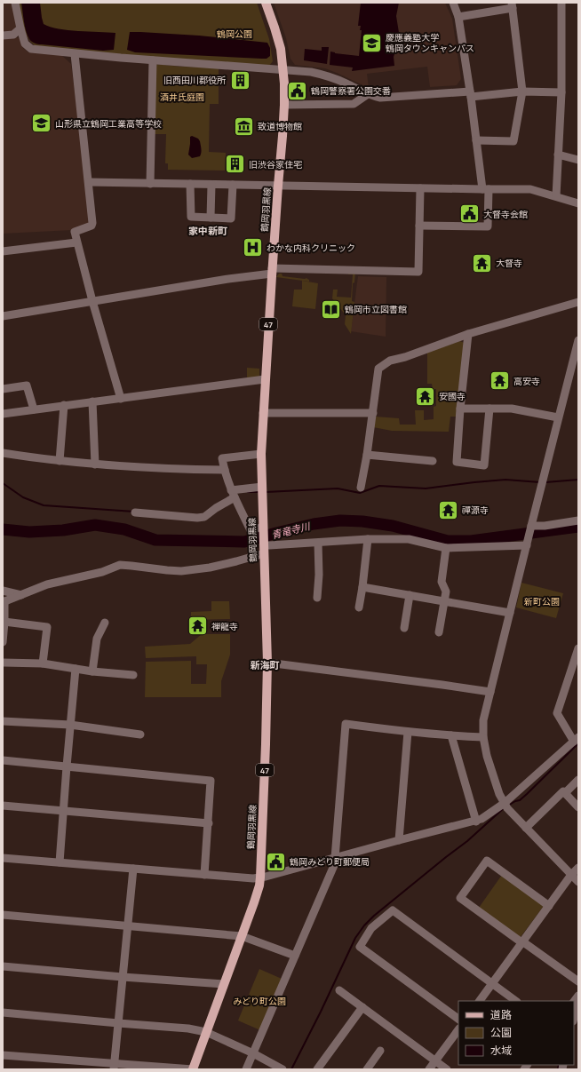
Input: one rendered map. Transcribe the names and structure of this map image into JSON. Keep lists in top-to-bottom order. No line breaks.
{"streets":{"main road":["鶴岡羽黒線","47"]},"districts":["家中新町","新海町"],"water":["青竜寺川"],"parks":["鶴岡公園","酒井氏庭園","新町公園","みどり町公園"],"places":{"school or university":["慶應義塾大学 鶴岡タウンキャンパス","山形県立鶴岡工業高等学校"],"building":["旧西田川郡役所","旧渋谷家住宅"],"public building":["鶴岡警察署公園交番","大督寺会館","鶴岡みどり町郵便局"],"museum":["致道博物館"],"hospital":["わかな内科クリニック"],"temple":["大督寺","高安寺","安國寺","禪源寺","禅龍寺"],"library":["鶴岡市立図書館"]},"legend":["道路","公園","水域"]}
